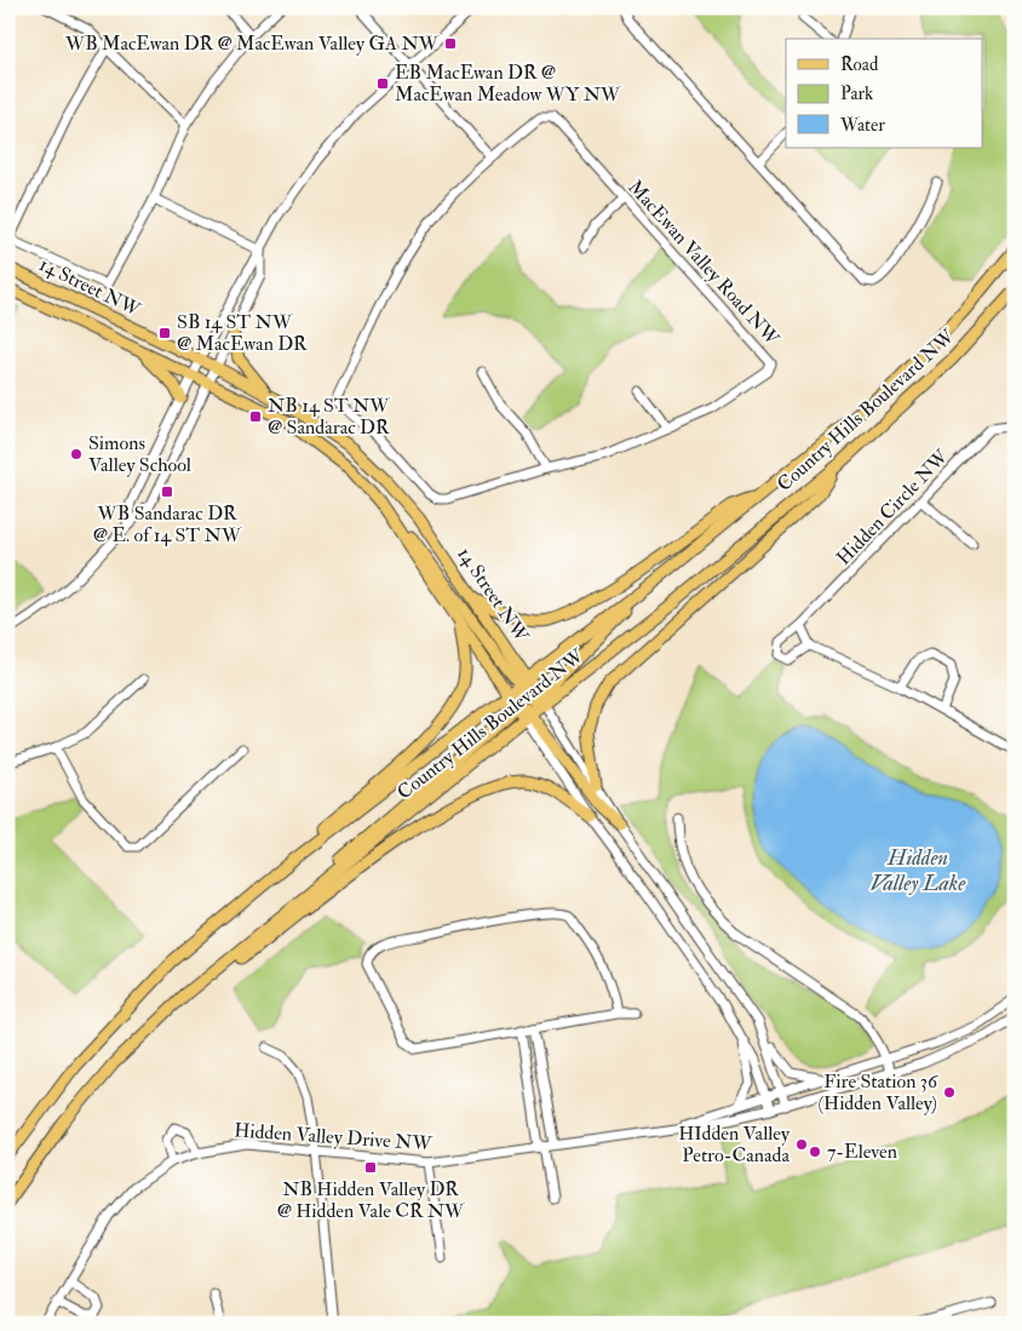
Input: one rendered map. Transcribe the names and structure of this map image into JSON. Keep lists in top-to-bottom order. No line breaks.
{"streets":{"main road":["14 Street NW","Country Hills Boulevard NW"],"street":["MacEwan Valley Road NW","Hidden Circle NW","Hidden Valley Drive NW"]},"crossings":[["14 Street NW","Country Hills Boulevard NW"],["14 Street NW","Hidden Valley Drive NW"]],"water":["Hidden Valley Lake"],"places":{"transit":["WB MacEwan DR @ MacEwan Valley GA NW","EB MacEwan DR @ MacEwan Meadow WY NW","SB 14 ST NW @ MacEwan DR","NB 14 ST NW @ Sandarac DR","WB Sandarac DR @ E. of 14 ST NW","NB Hidden Valley DR @ Hidden Vale CR NW"],"other":["Simons Valley School","Fire Station 36 (Hidden Valley)","HIdden Valley Petro-Canada","7-Eleven"]},"legend":["Road","Park","Water"]}
